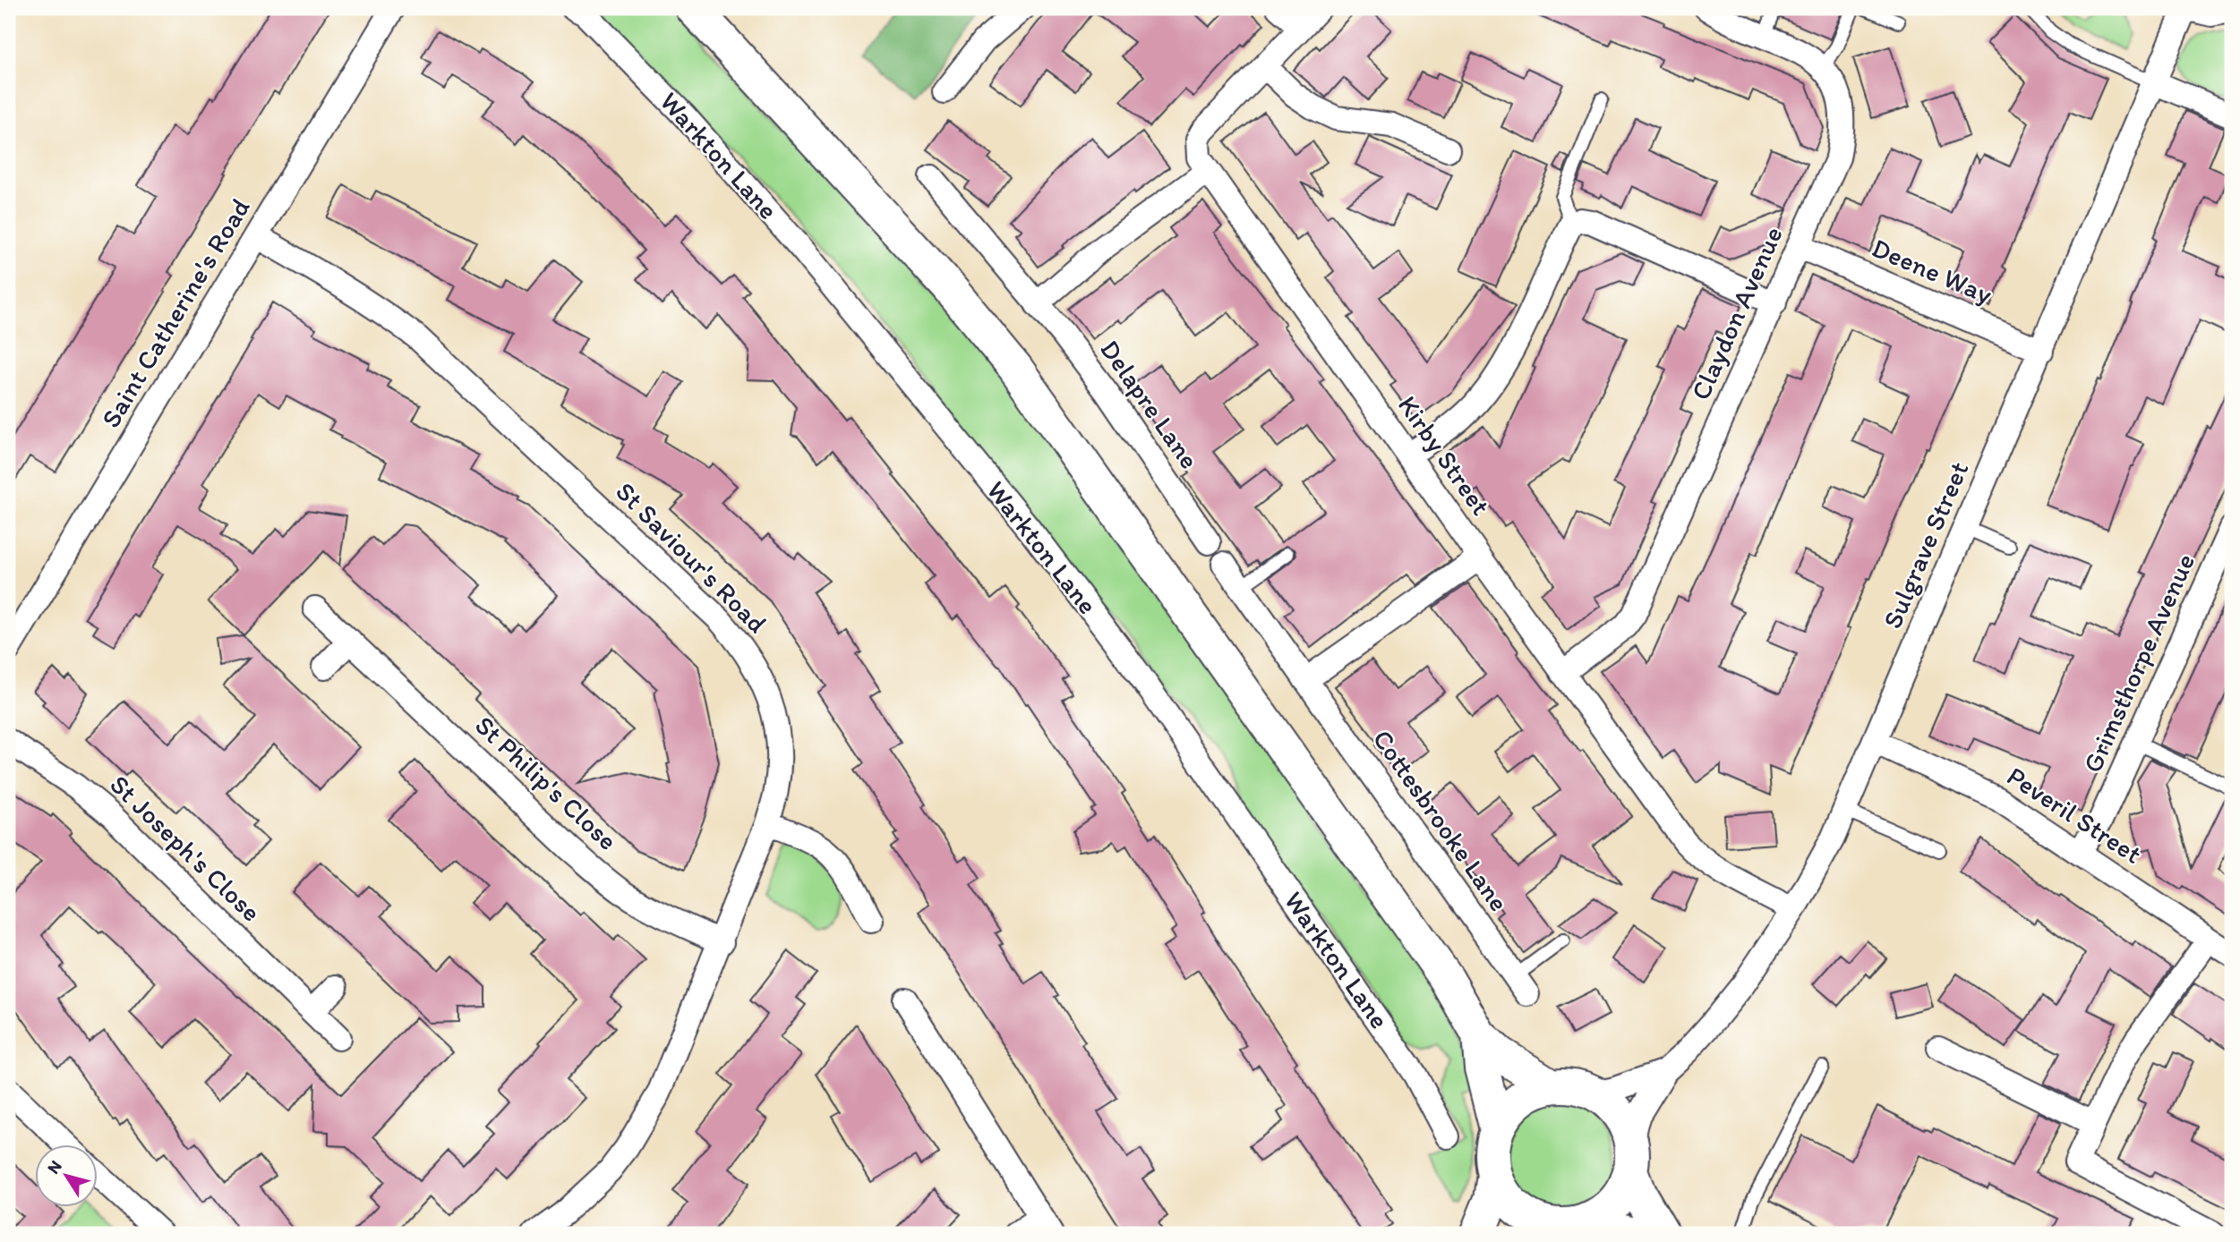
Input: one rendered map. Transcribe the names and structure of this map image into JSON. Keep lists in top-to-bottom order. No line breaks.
{"streets":{"street":["Warkton Lane","Deene Way","Saint Catherine's Road","Claydon Avenue","Delapre Lane","Kirby Street","Sulgrave Street","St Saviour's Road","Grimsthorpe Avenue","St Philip's Close","Peveril Street","Cottesbrooke Lane","St Joseph's Close"]},"crossings":[["Deene Way","Claydon Avenue"],["Deene Way","Sulgrave Street"],["Saint Catherine's Road","St Saviour's Road"],["Claydon Avenue","Kirby Street"],["Kirby Street","Sulgrave Street"],["Sulgrave Street","Peveril Street"],["St Saviour's Road","St Philip's Close"],["Grimsthorpe Avenue","Peveril Street"]],"north":"top left"}
